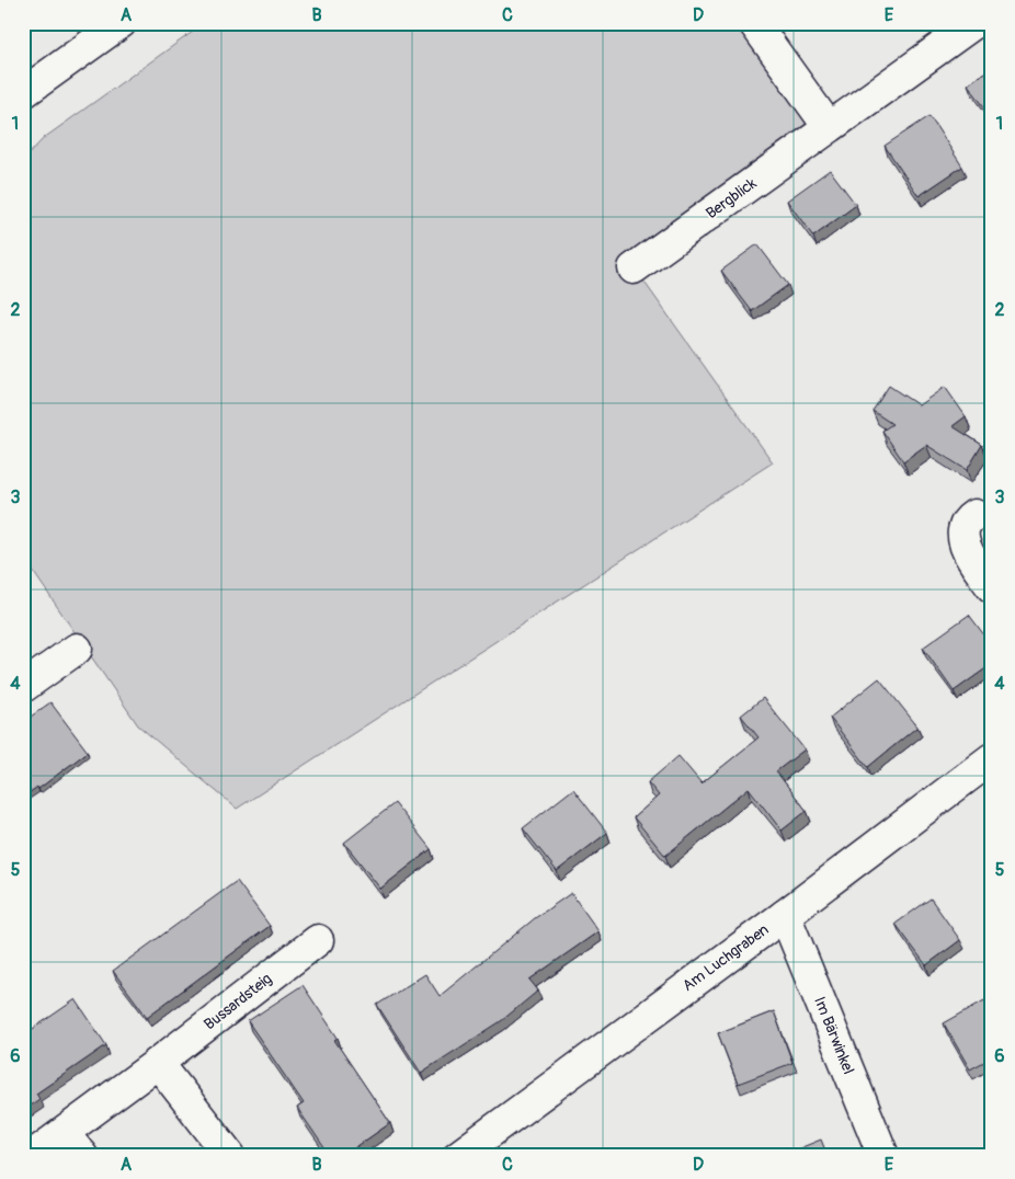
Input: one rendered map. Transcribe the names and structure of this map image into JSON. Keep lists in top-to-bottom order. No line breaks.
{"streets":{"street":["Bergblick","Am Luchgraben","Bussardsteig","Im Bärwinkel"]},"crossings":[["Am Luchgraben","Im Bärwinkel"]],"grid":{"columns":["A","B","C","D","E"],"rows":["1","2","3","4","5","6"]}}
